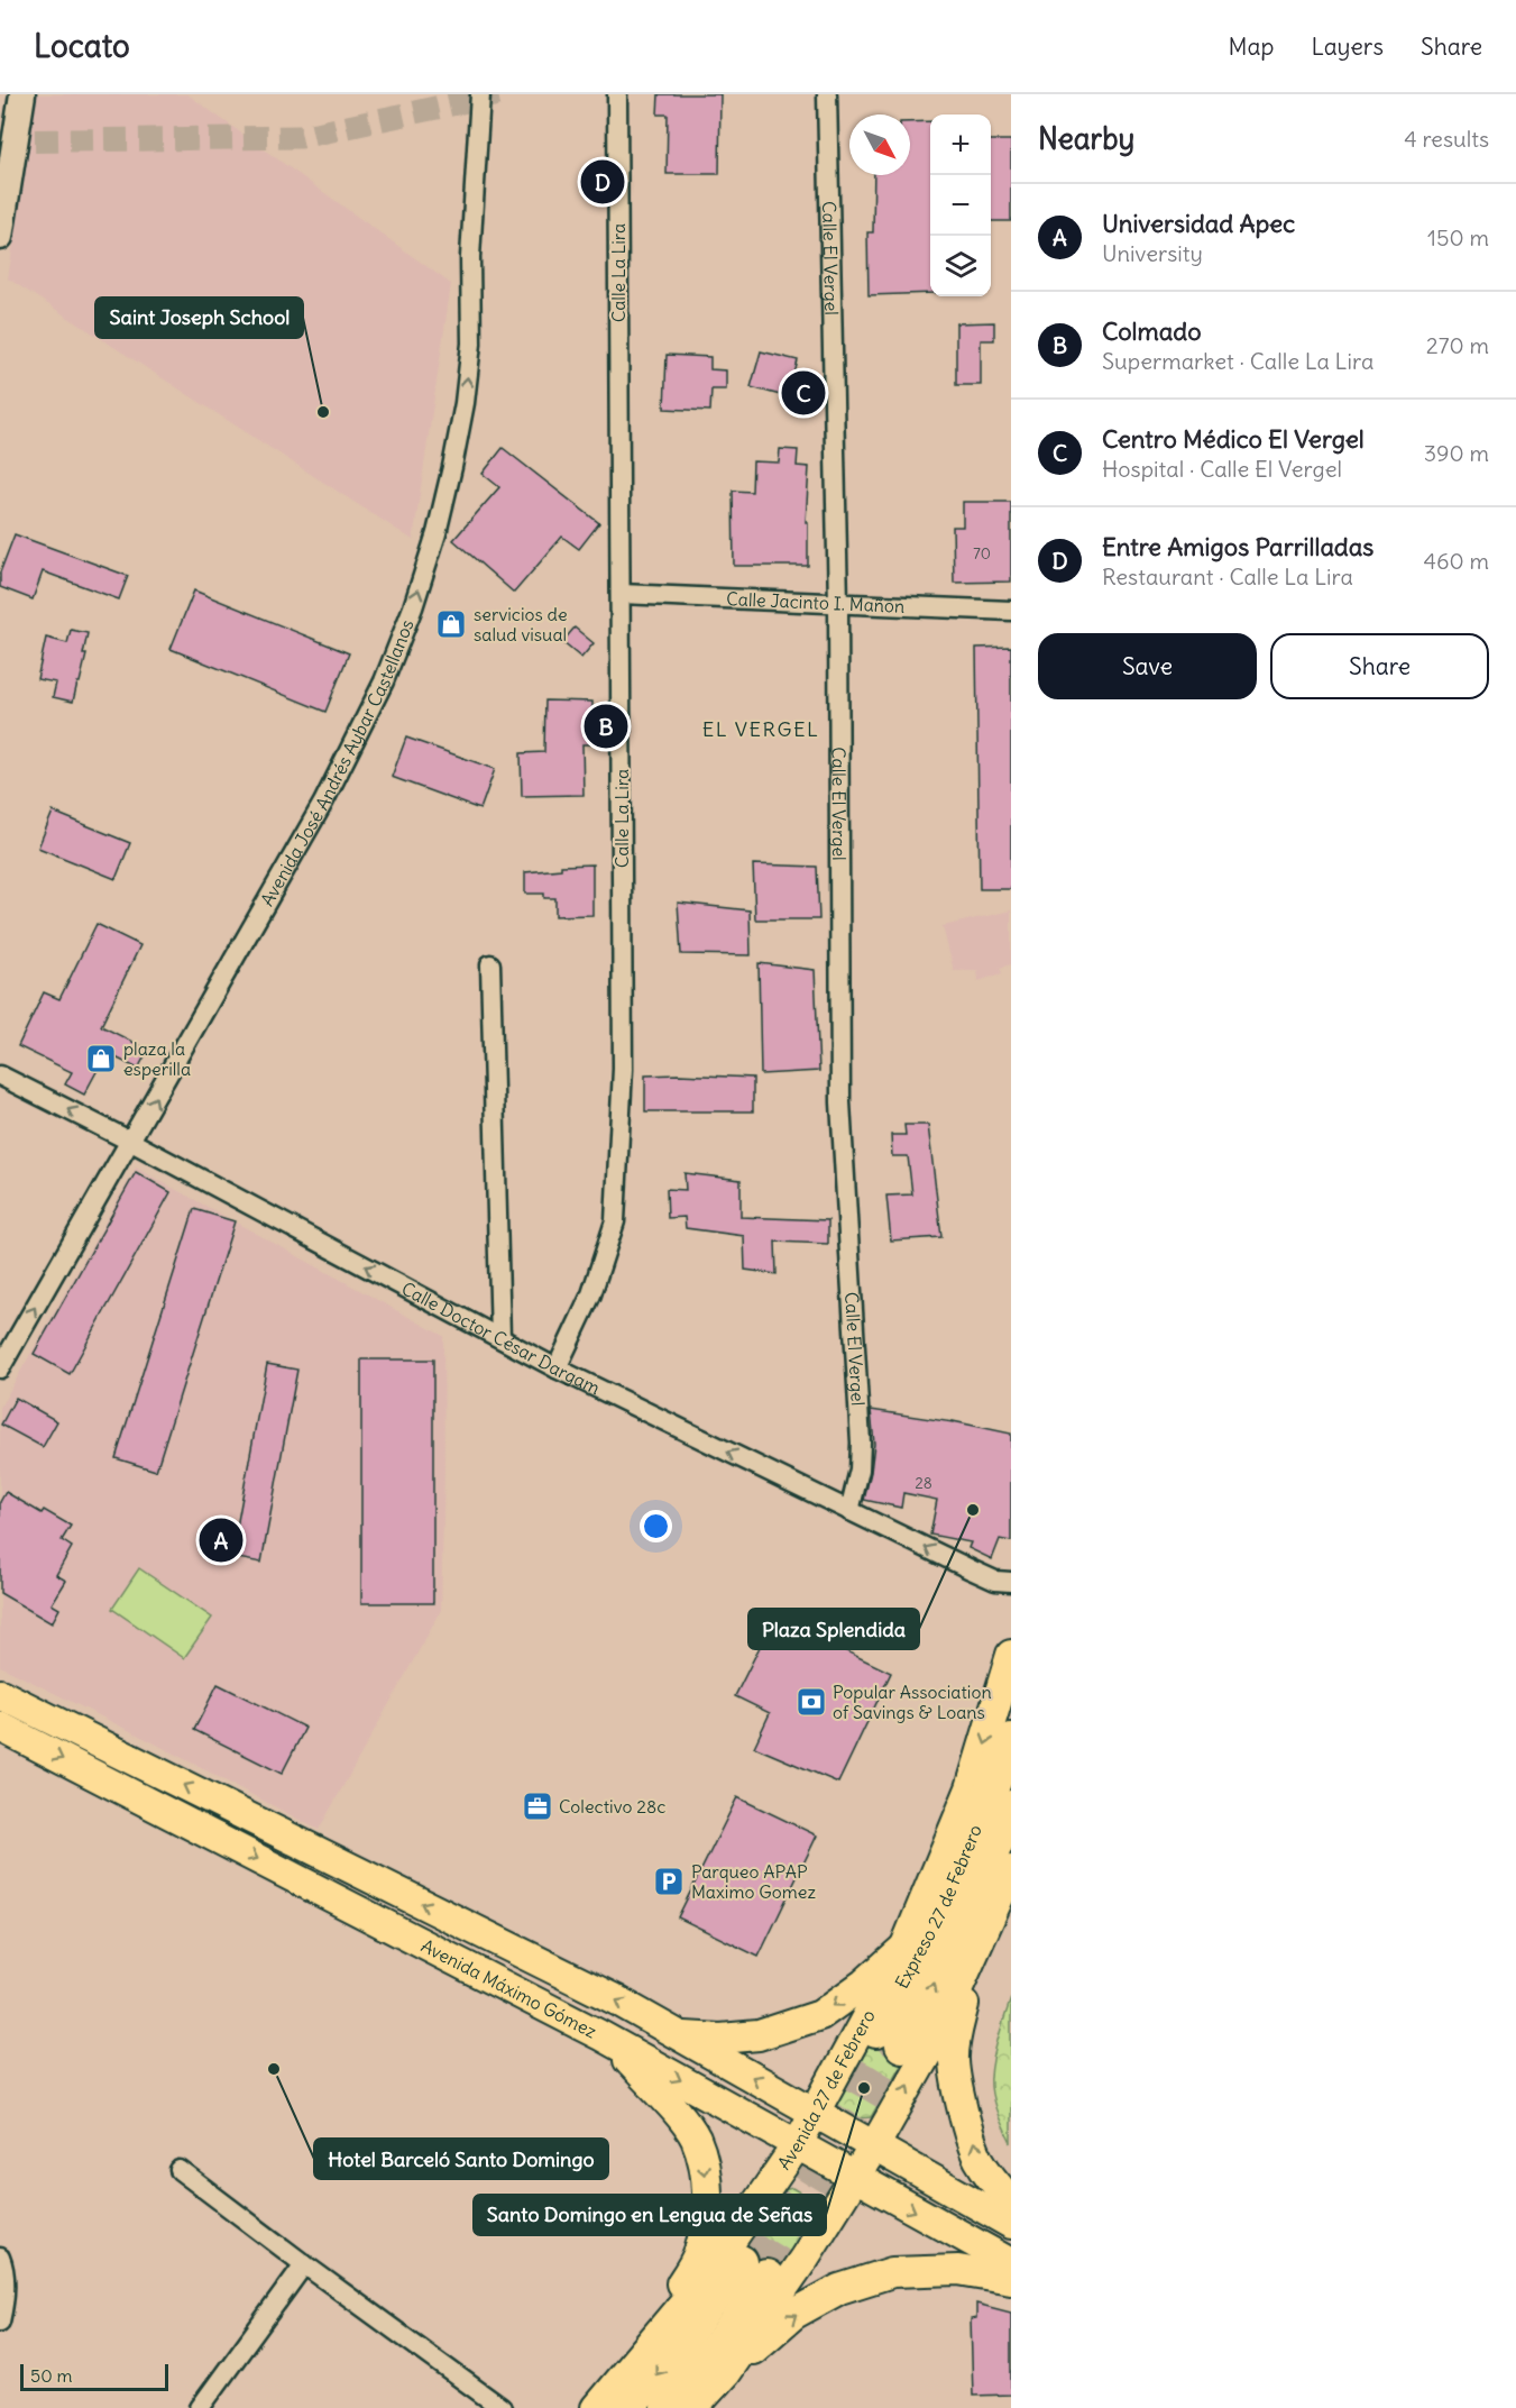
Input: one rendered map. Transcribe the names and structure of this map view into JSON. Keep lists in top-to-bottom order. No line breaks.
{"streets":{"highway":["Expreso 27 de Febrero"],"main road":["Avenida Máximo Gómez","Avenida 27 de Febrero"],"street":["Calle El Vergel","Calle La Lira","Calle Jacinto I. Mañon","Avenida José Andrés Aybar Castellanos","Calle Doctor César Dargam"]},"crossings":[["Calle El Vergel","Calle Jacinto I. Mañon"],["Calle El Vergel","Calle Doctor César Dargam"],["Calle La Lira","Calle Jacinto I. Mañon"],["Calle La Lira","Calle Doctor César Dargam"],["Avenida José Andrés Aybar Castellanos","Calle Doctor César Dargam"],["Avenida Máximo Gómez","Avenida 27 de Febrero"]],"one_way":["Avenida José Andrés Aybar Castellanos","Calle Doctor César Dargam"],"districts":["EL VERGEL"],"places":{"other":["Saint Joseph School","Plaza Splendida","Hotel Barceló Santo Domingo","Santo Domingo en Lengua de Señas"],"shop":["servicios de salud visual","plaza la esperilla"],"bank":["Popular Association of Savings & Loans"],"office":["Colectivo 28c"],"parking":["Parqueo APAP Maximo Gomez"]},"house_numbers":["70","28"],"scale_bar":"50 m","north":"bottom right","page":{"header":"Locato","nav":["Map","Layers","Share"],"heading":["Nearby","4 results"],"map_buttons":["+","−"],"pins":["D","C","B","A"],"list":[{"mark":"A","name":"Universidad Apec","note":"University","value":"150 m"},{"mark":"B","name":"Colmado","note":"Supermarket · Calle La Lira","value":"270 m"},{"mark":"C","name":"Centro Médico El Vergel","note":"Hospital · Calle El Vergel","value":"390 m"},{"mark":"D","name":"Entre Amigos Parrilladas","note":"Restaurant · Calle La Lira","value":"460 m"}],"buttons":["Save","Share"],"scale":"50 m"}}
